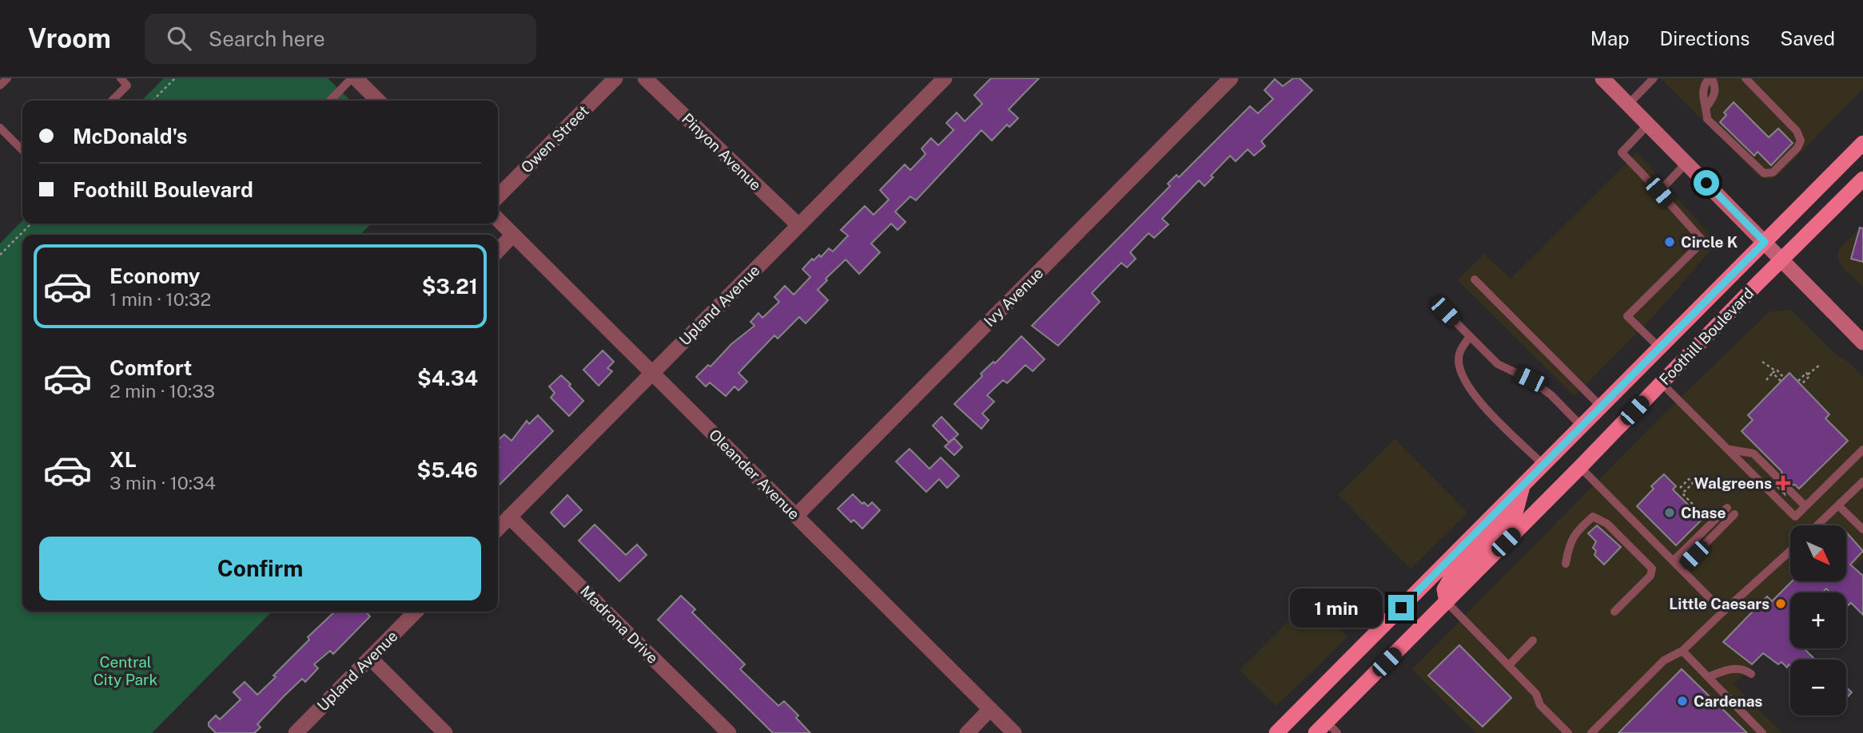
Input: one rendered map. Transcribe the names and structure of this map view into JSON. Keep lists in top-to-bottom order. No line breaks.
{"streets":{"main road":["Foothill Boulevard"],"street":["Owen Street","Pinyon Avenue","Ivy Avenue","Upland Avenue","Oleander Avenue","Madrona Drive"]},"crossings":[["Pinyon Avenue","Upland Avenue"],["Ivy Avenue","Oleander Avenue"],["Upland Avenue","Oleander Avenue"],["Upland Avenue","Madrona Drive"]],"parks":["Central City Park"],"places":{"other":["Circle K","Chase","Little Caesars","Cardenas"],"health":["Walgreens"]},"north":"bottom right","page":{"header":"Vroom","search":"Search here","nav":["Map","Directions","Saved"],"banner":["McDonald's","Foothill Boulevard"],"list":[{"name":"Economy","note":"1 min · 10:32","value":"$3.21"},{"name":"Comfort","note":"2 min · 10:33","value":"$4.34"},{"name":"XL","note":"3 min · 10:34","value":"$5.46"}],"map_buttons":["+","−"],"buttons":"Confirm","bubble":"1 min"}}
